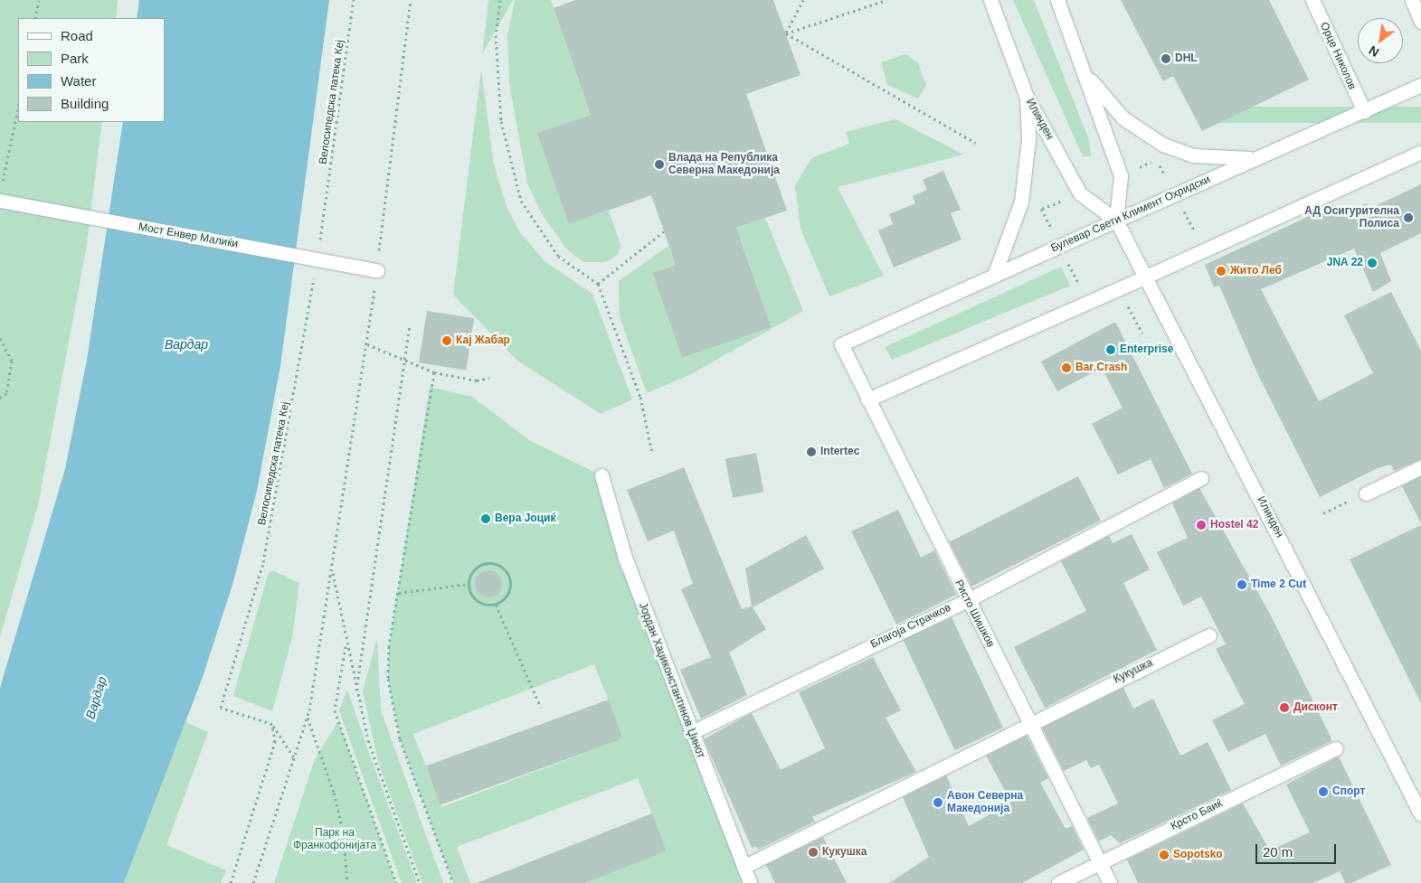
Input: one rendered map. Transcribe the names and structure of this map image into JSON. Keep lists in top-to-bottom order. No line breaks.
{"streets":{"street":["Орце Николов","Илинден","Булевар Свети Климент Охридски","Мост Енвер Малиќи","Ристо Шишков","Благоја Страчков","Кукушка","Јордан Хаџиконстантинов Џинот","Крсто Баиќ"],"path":["Велосипедска патека Кеј"]},"crossings":[["Орце Николов","Булевар Свети Климент Охридски"],["Илинден","Булевар Свети Климент Охридски"],["Булевар Свети Климент Охридски","Ристо Шишков"],["Ристо Шишков","Благоја Страчков"],["Ристо Шишков","Кукушка"],["Ристо Шишков","Крсто Баиќ"],["Благоја Страчков","Јордан Хаџиконстантинов Џинот"],["Кукушка","Јордан Хаџиконстантинов Џинот"]],"water":["Вардар"],"parks":["Парк на Франкофонијата"],"places":["DHL","Влада на Република Северна Македонија","АД Осигурителна Полиса","JNA 22","Жито Леб","Кај Жабар","Enterprise","Bar Crash","Intertec","Вера Јоциќ","Hostel 42","Time 2 Cut","Дисконт","Спорт","Авон Северна Македонија","Кукушка","Sopotsko"],"legend":["Road","Park","Water","Building"],"scale_bar":"20 m","north":"bottom left"}
